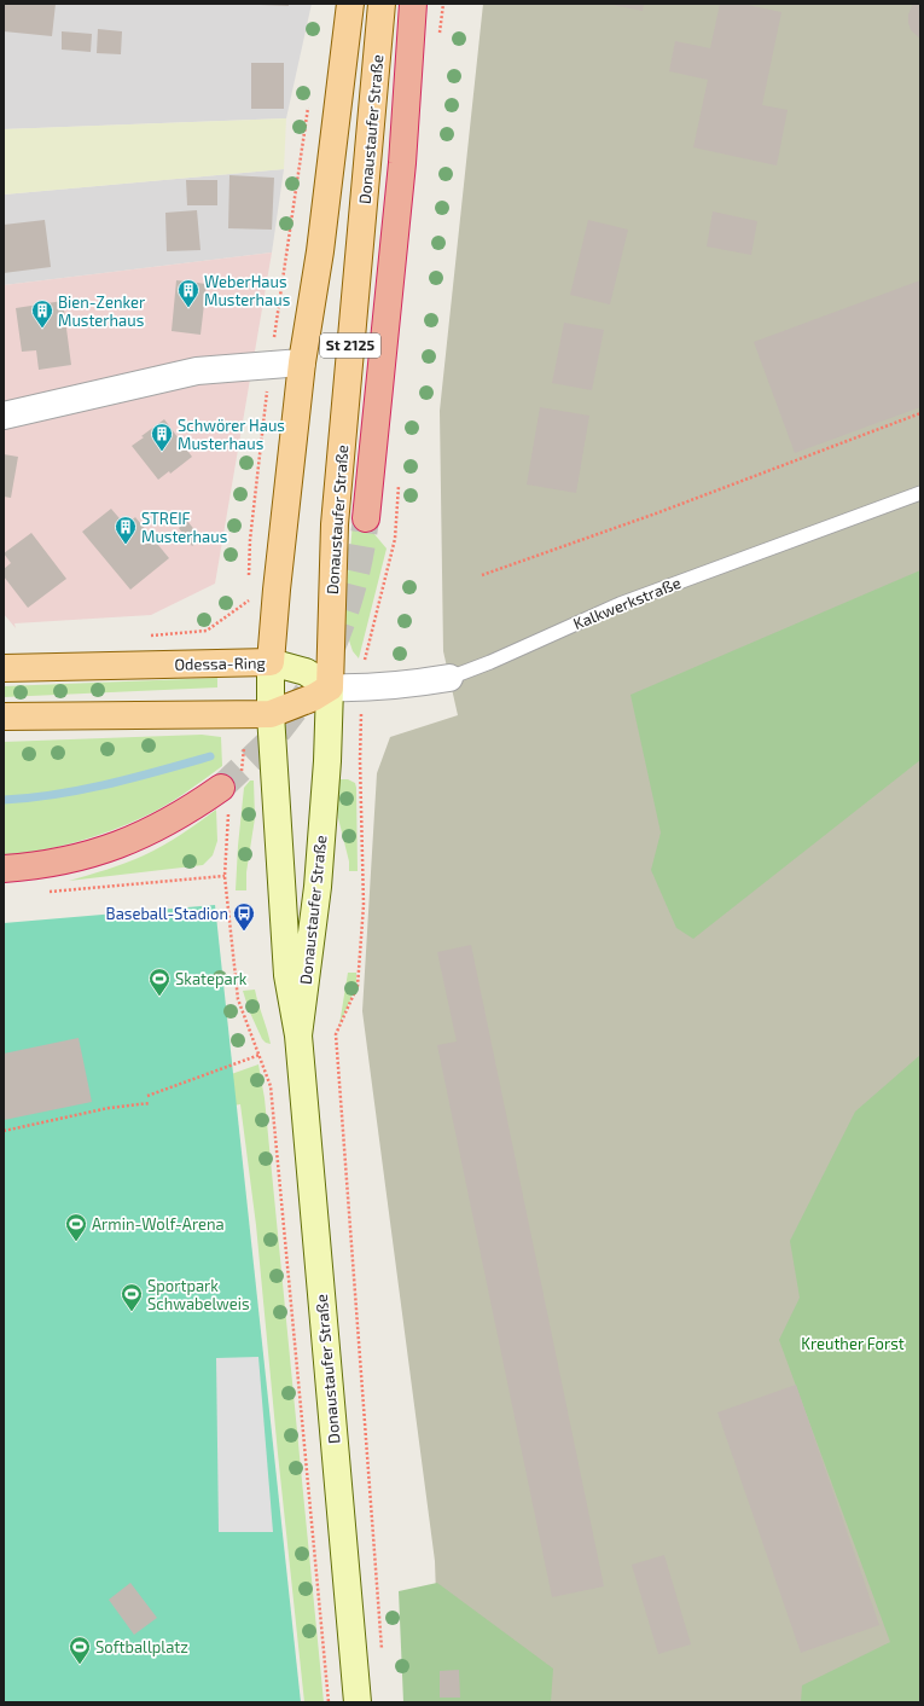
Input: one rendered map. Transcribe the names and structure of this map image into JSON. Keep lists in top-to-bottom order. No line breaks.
{"streets":{"main road":["Donaustaufer Straße","St 2125","Odessa-Ring"],"street":["Kalkwerkstraße"]},"crossings":[["Donaustaufer Straße","Kalkwerkstraße"],["Donaustaufer Straße","Odessa-Ring"],["Kalkwerkstraße","Odessa-Ring"]],"parks":["Kreuther Forst"],"places":{"building":["WeberHaus Musterhaus","Bien-Zenker Musterhaus","Schwörer Haus Musterhaus","STREIF Musterhaus"],"bus stop":["Baseball-Stadion"],"sports":["Skatepark","Armin-Wolf-Arena","Sportpark Schwabelweis","Softballplatz"]}}
